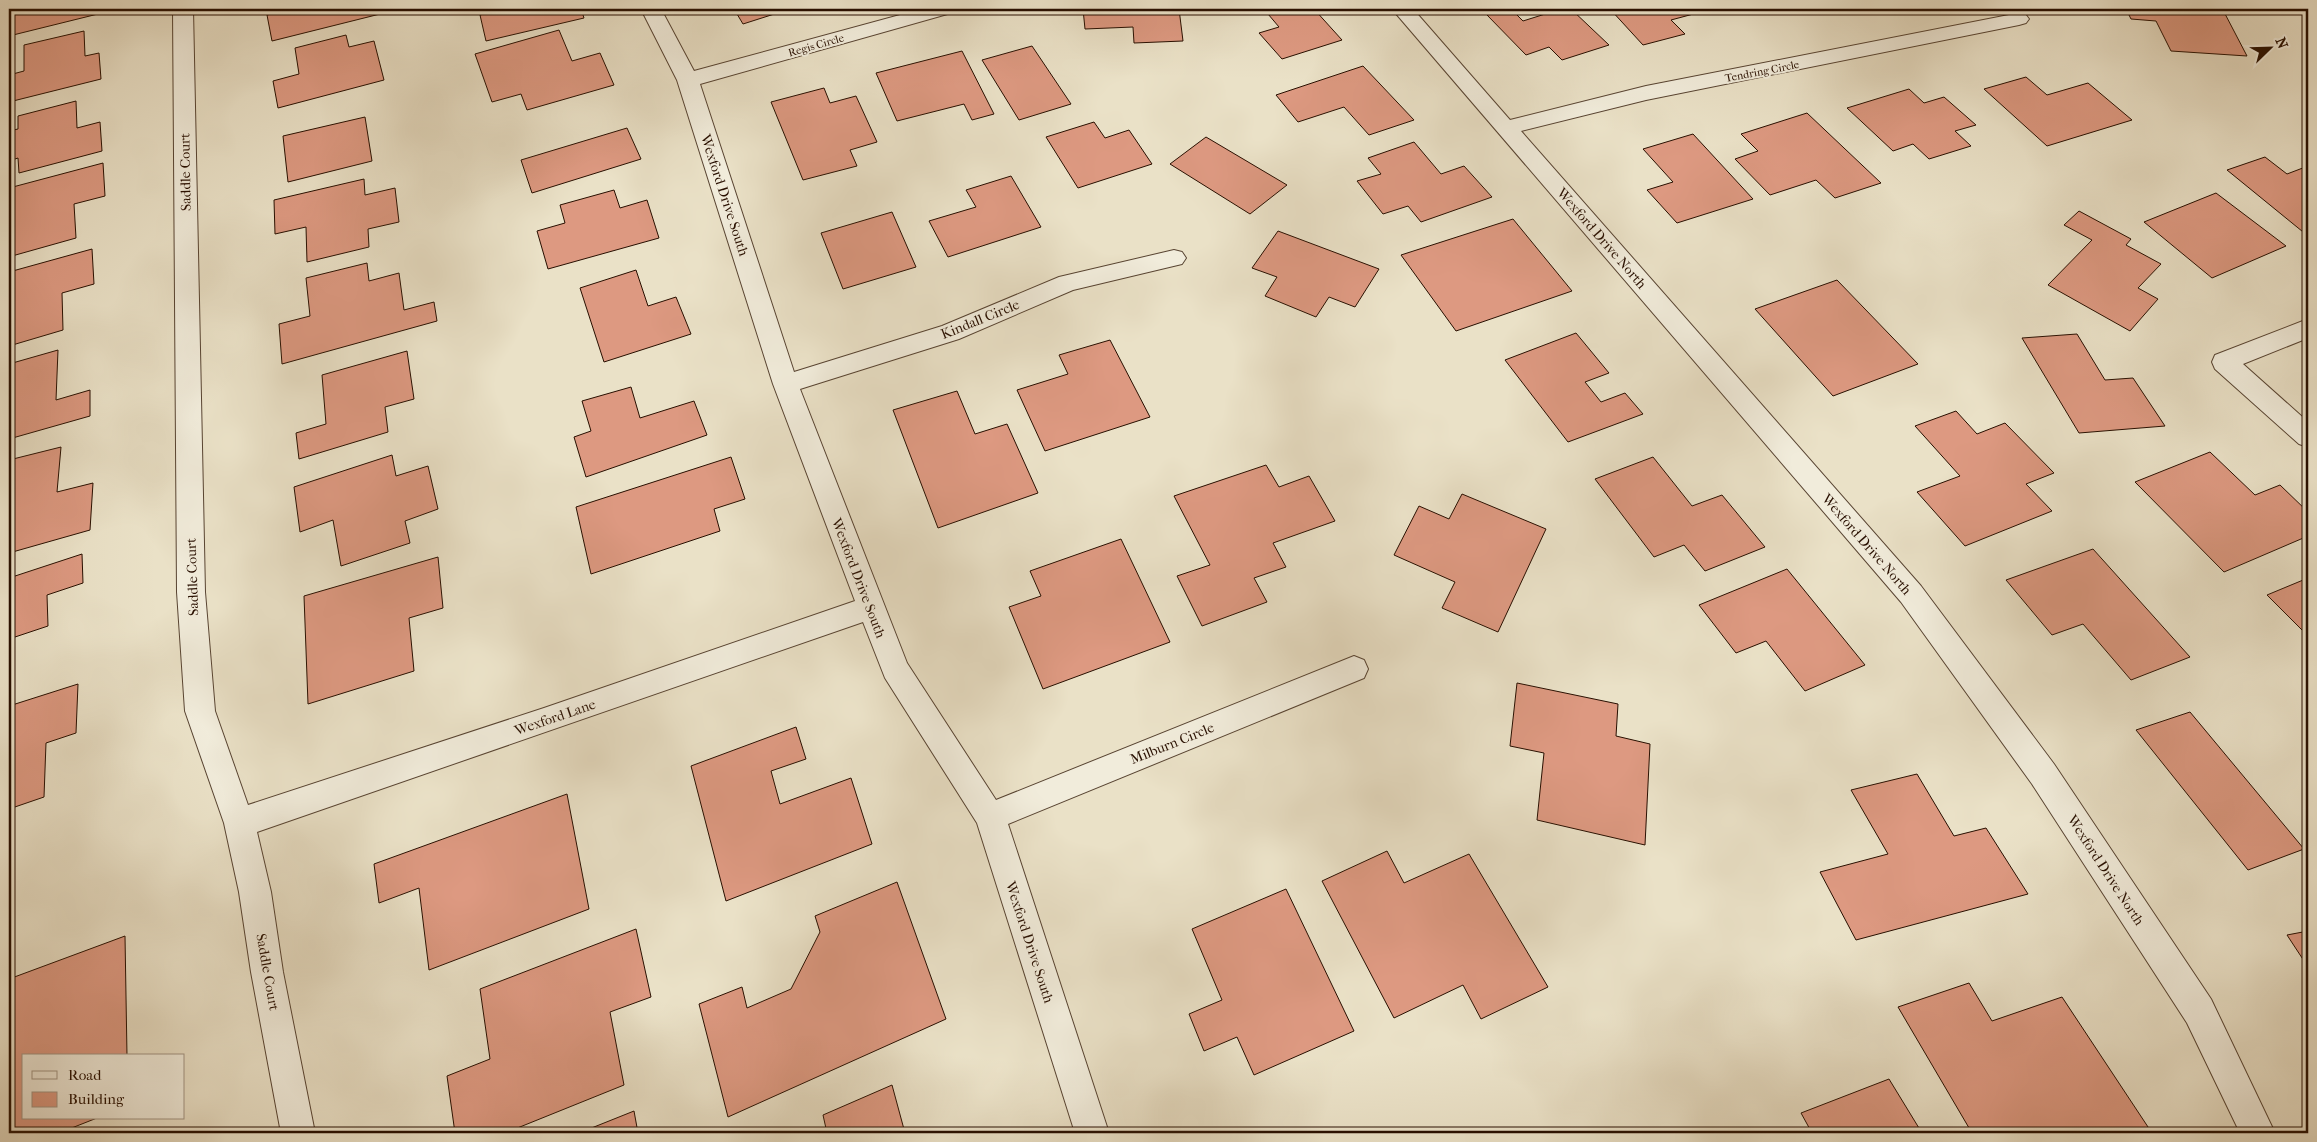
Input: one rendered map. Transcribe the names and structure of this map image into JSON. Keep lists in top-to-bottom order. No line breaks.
{"streets":{"street":["Regis Circle","Tendring Circle","Saddle Court","Wexford Drive South","Wexford Drive North","Kindall Circle","Wexford Lane","Milburn Circle"]},"crossings":[["Regis Circle","Wexford Drive South"],["Tendring Circle","Wexford Drive North"],["Saddle Court","Wexford Lane"],["Wexford Drive South","Kindall Circle"],["Wexford Drive South","Wexford Lane"],["Wexford Drive South","Milburn Circle"]],"legend":["Road","Building"],"north":"top right"}
